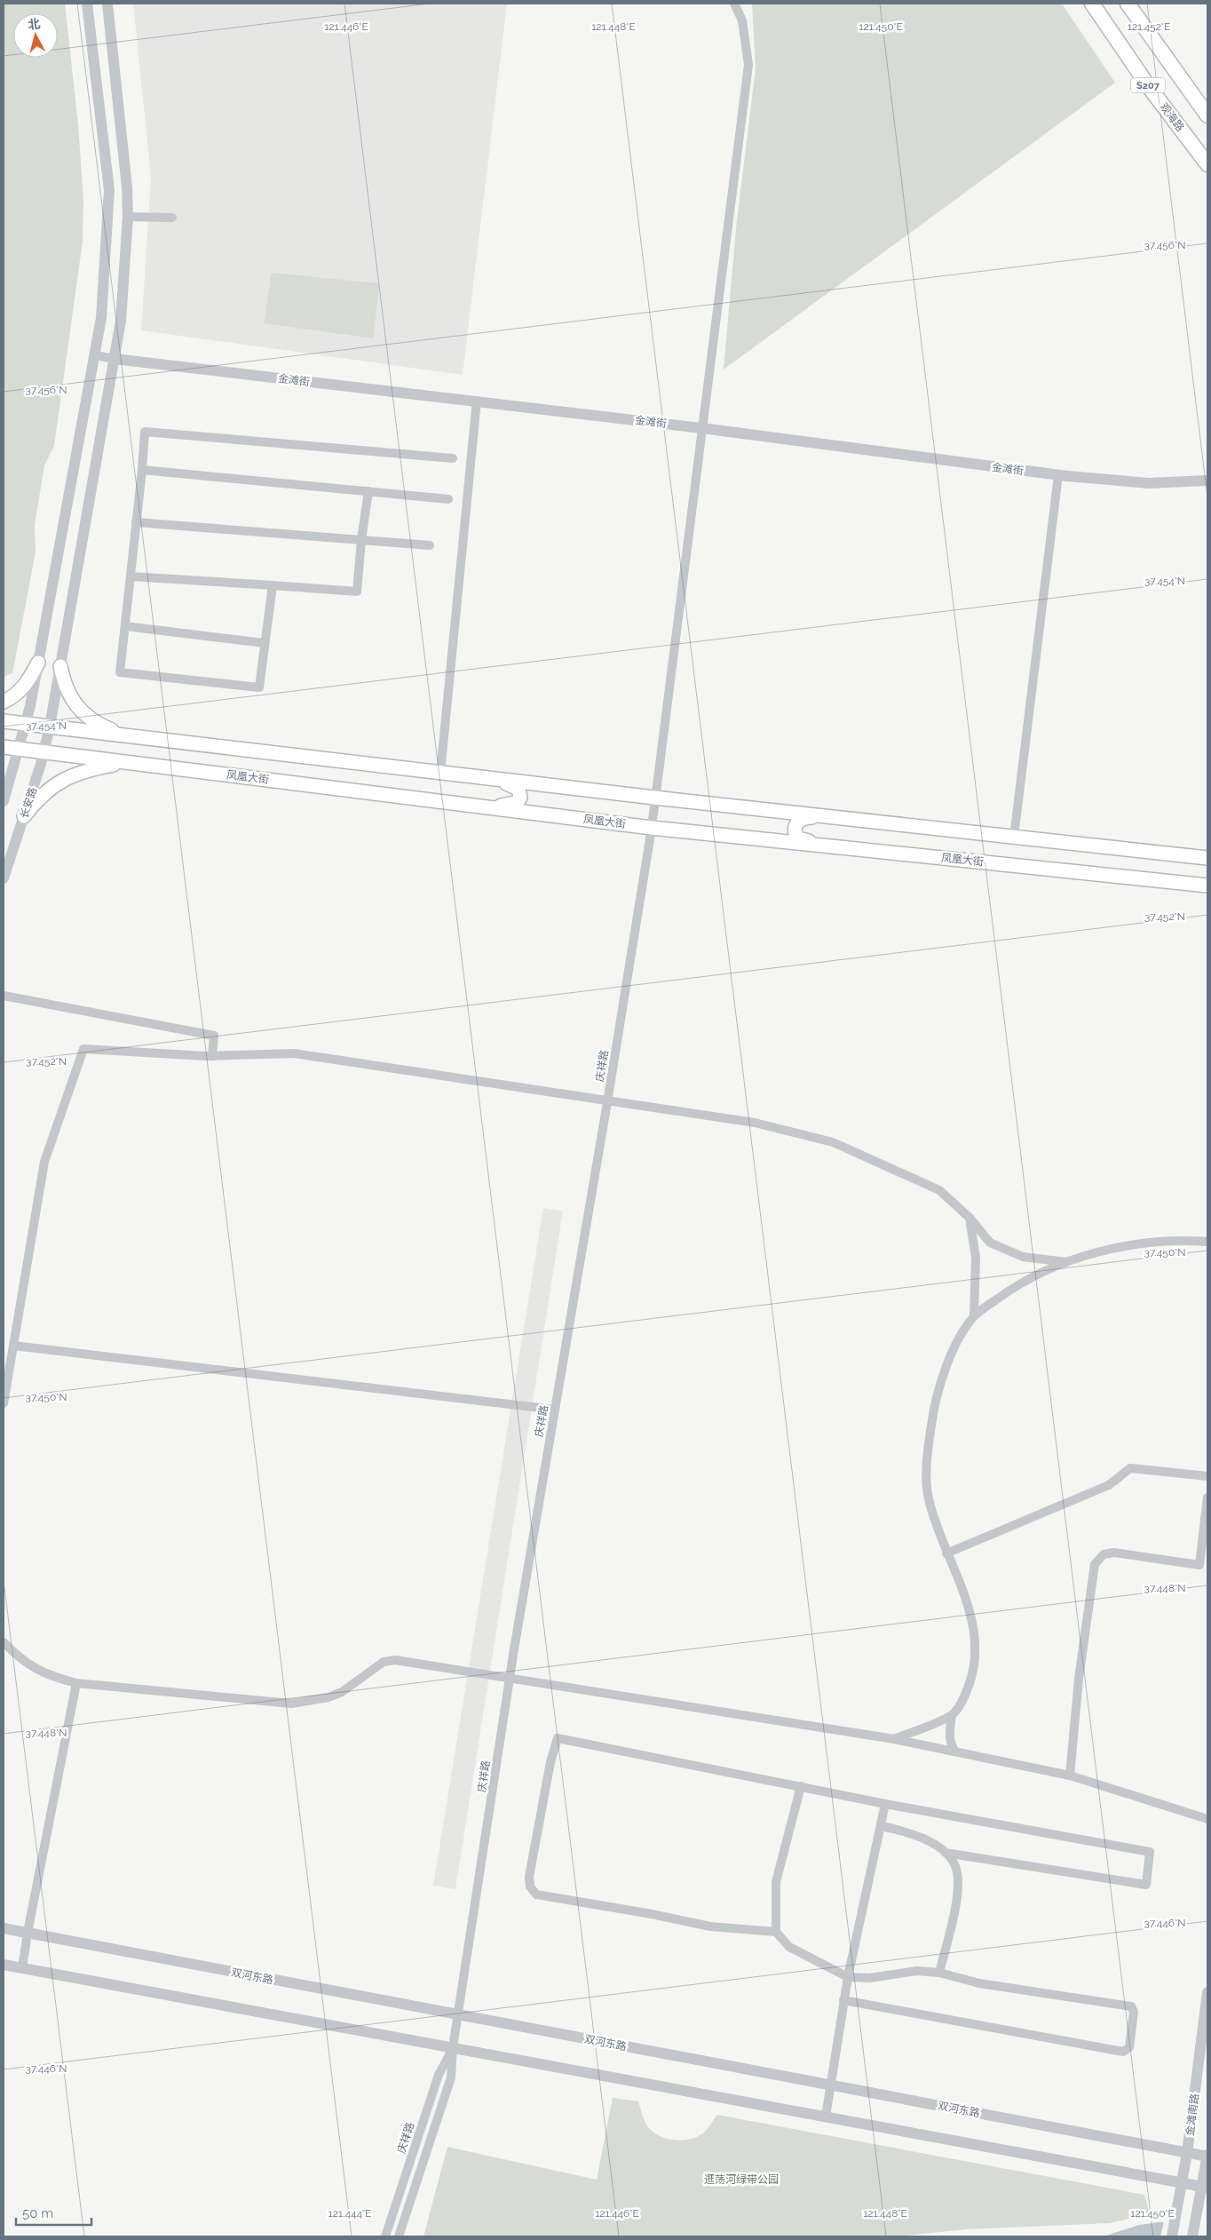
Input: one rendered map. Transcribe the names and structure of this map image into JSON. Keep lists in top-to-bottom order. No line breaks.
{"streets":{"main road":["S207","观海路","凤凰大街"],"street":["金滩街","长安路","庆祥路","双河东路","金滩南路"]},"crossings":[["金滩街","长安路"],["金滩街","庆祥路"],["凤凰大街","长安路"],["凤凰大街","庆祥路"],["庆祥路","双河东路"],["双河东路","金滩南路"]],"parks":["逛荡河绿带公园"],"scale_bar":"50 m","north":"top","coordinates":["121.446°E","121.448°E","121.450°E","121.452°E","37.456°N","37.454°N","37.452°N","37.450°N","37.448°N","37.446°N","121.444°E"]}
